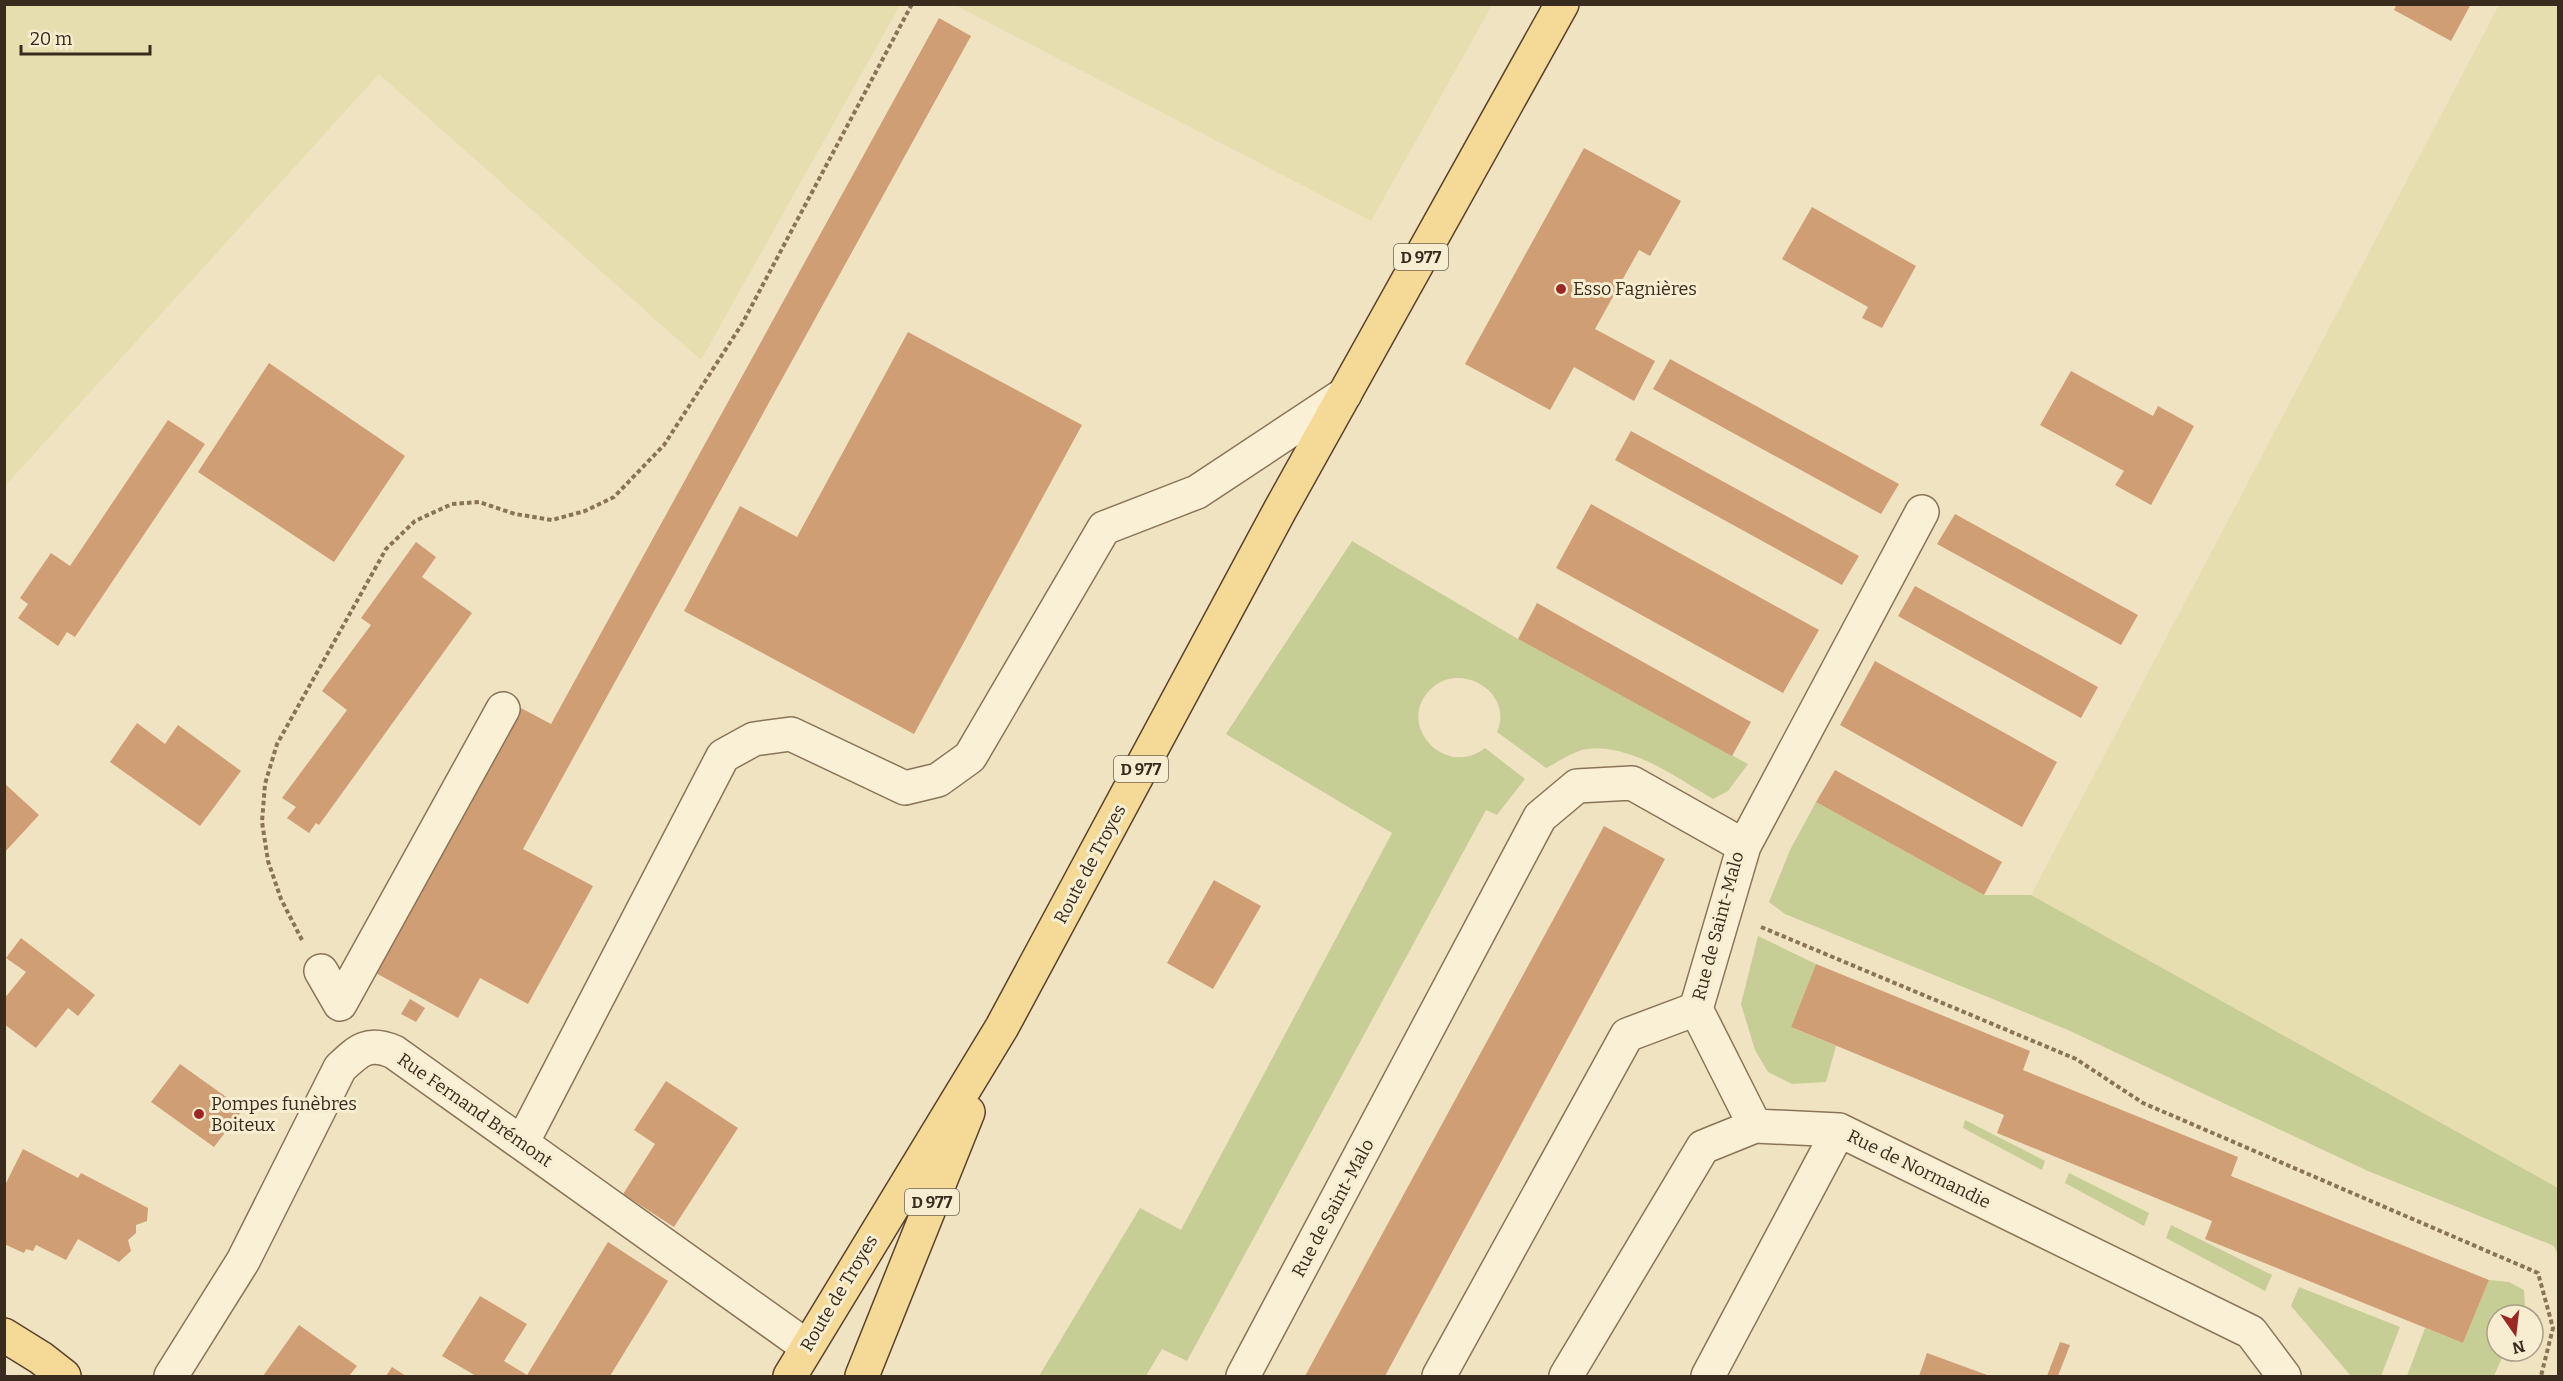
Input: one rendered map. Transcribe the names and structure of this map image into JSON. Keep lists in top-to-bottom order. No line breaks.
{"streets":{"main road":["D 977","Route de Troyes"],"street":["Rue de Saint-Malo","Rue Fernand Brémont","Rue de Normandie"]},"crossings":[["D 977","Route de Troyes"],["Route de Troyes","Rue Fernand Brémont"]],"places":["Esso Fagnières","Pompes funèbres Boiteux"],"scale_bar":"20 m","north":"bottom"}
